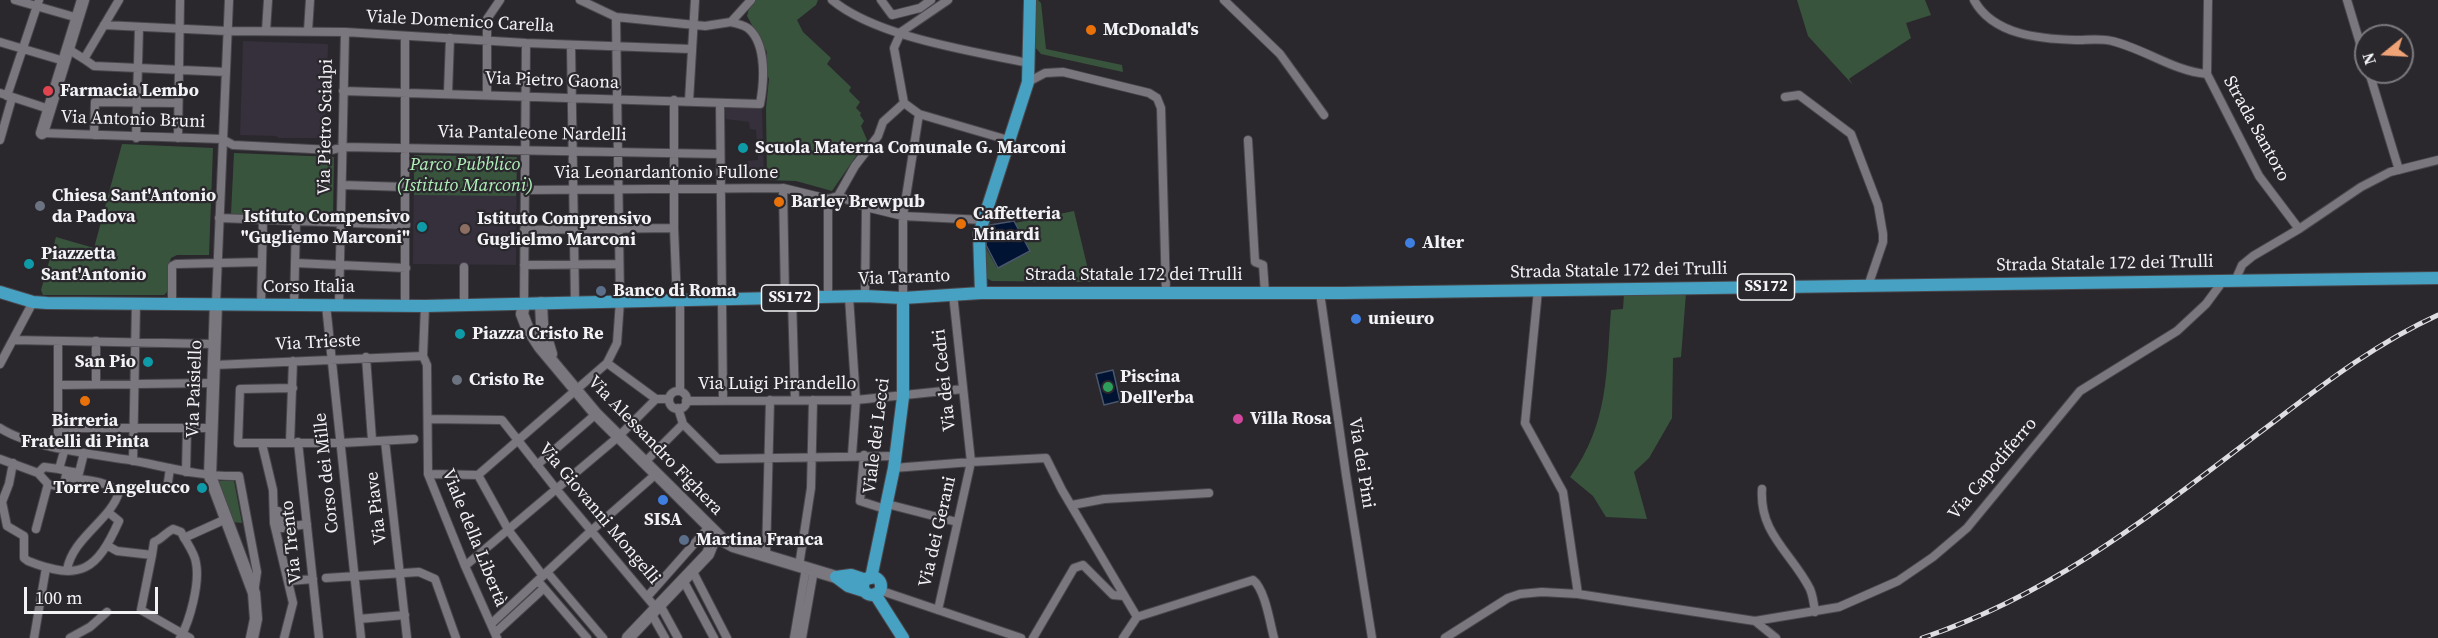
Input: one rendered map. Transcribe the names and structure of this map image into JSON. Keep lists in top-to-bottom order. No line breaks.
{"streets":{"main road":["Strada Statale 172 dei Trulli","Via Taranto","Corso Italia","SS172","Viale dei Lecci"],"street":["Viale Domenico Carella","Via Pietro Gaona","Via Antonio Bruni","Via Pietro Scialpi","Strada Santoro","Via Pantaleone Nardelli","Via Leonardantonio Fullone","Via Trieste","Via dei Cedri","Via Luigi Pirandello","Via Paisiello","Via Alessandro Fighera","Via dei Pini","Via Capodiferro","Corso dei Mille","Via Piave","Via Giovanni Mongelli","Via dei Gerani","Viale della Libertà","Via Trento"]},"crossings":[["Viale Domenico Carella","Via Pietro Scialpi"],["Via Pietro Gaona","Via Pietro Scialpi"],["Via Antonio Bruni","Via Pietro Scialpi"],["Via Antonio Bruni","Via Pantaleone Nardelli"],["Via Pietro Scialpi","Via Pantaleone Nardelli"],["Via Pietro Scialpi","Corso Italia"],["Strada Santoro","Via Capodiferro"],["Strada Statale 172 dei Trulli","Via Taranto"],["Strada Statale 172 dei Trulli","Via dei Pini"],["Strada Statale 172 dei Trulli","Via Capodiferro"],["Via Taranto","Corso Italia"],["Via Taranto","Via dei Cedri"],["Via Taranto","Viale dei Lecci"],["Corso Italia","Via Paisiello"],["Corso Italia","Via Alessandro Fighera"],["Corso Italia","Corso dei Mille"],["Corso Italia","Viale della Libertà"],["Via Trieste","Via Paisiello"],["Via Trieste","Corso dei Mille"],["Via Trieste","Viale della Libertà"],["Via Trieste","Via Trento"],["Via dei Cedri","Via dei Gerani"],["Via Luigi Pirandello","Viale dei Lecci"],["Via Giovanni Mongelli","Viale della Libertà"]],"parks":["Parco Pubblico (Istituto Marconi)"],"places":["McDonald's","Farmacia Lembo","Scuola Materna Comunale G. Marconi","Barley Brewpub","Chiesa Sant'Antonio da Padova","Caffetteria Minardi","Istituto Compensivo \"Gugliemo Marconi\"","Istituto Comprensivo Guglielmo Marconi","Alter","Piazzetta Sant'Antonio","Banco di Roma","unieuro","Piazza Cristo Re","San Pio","Cristo Re","Piscina Dell'erba","Birreria Fratelli di Pinta","Villa Rosa","Torre Angelucco","SISA","Martina Franca"],"scale_bar":"100 m","north":"left"}
